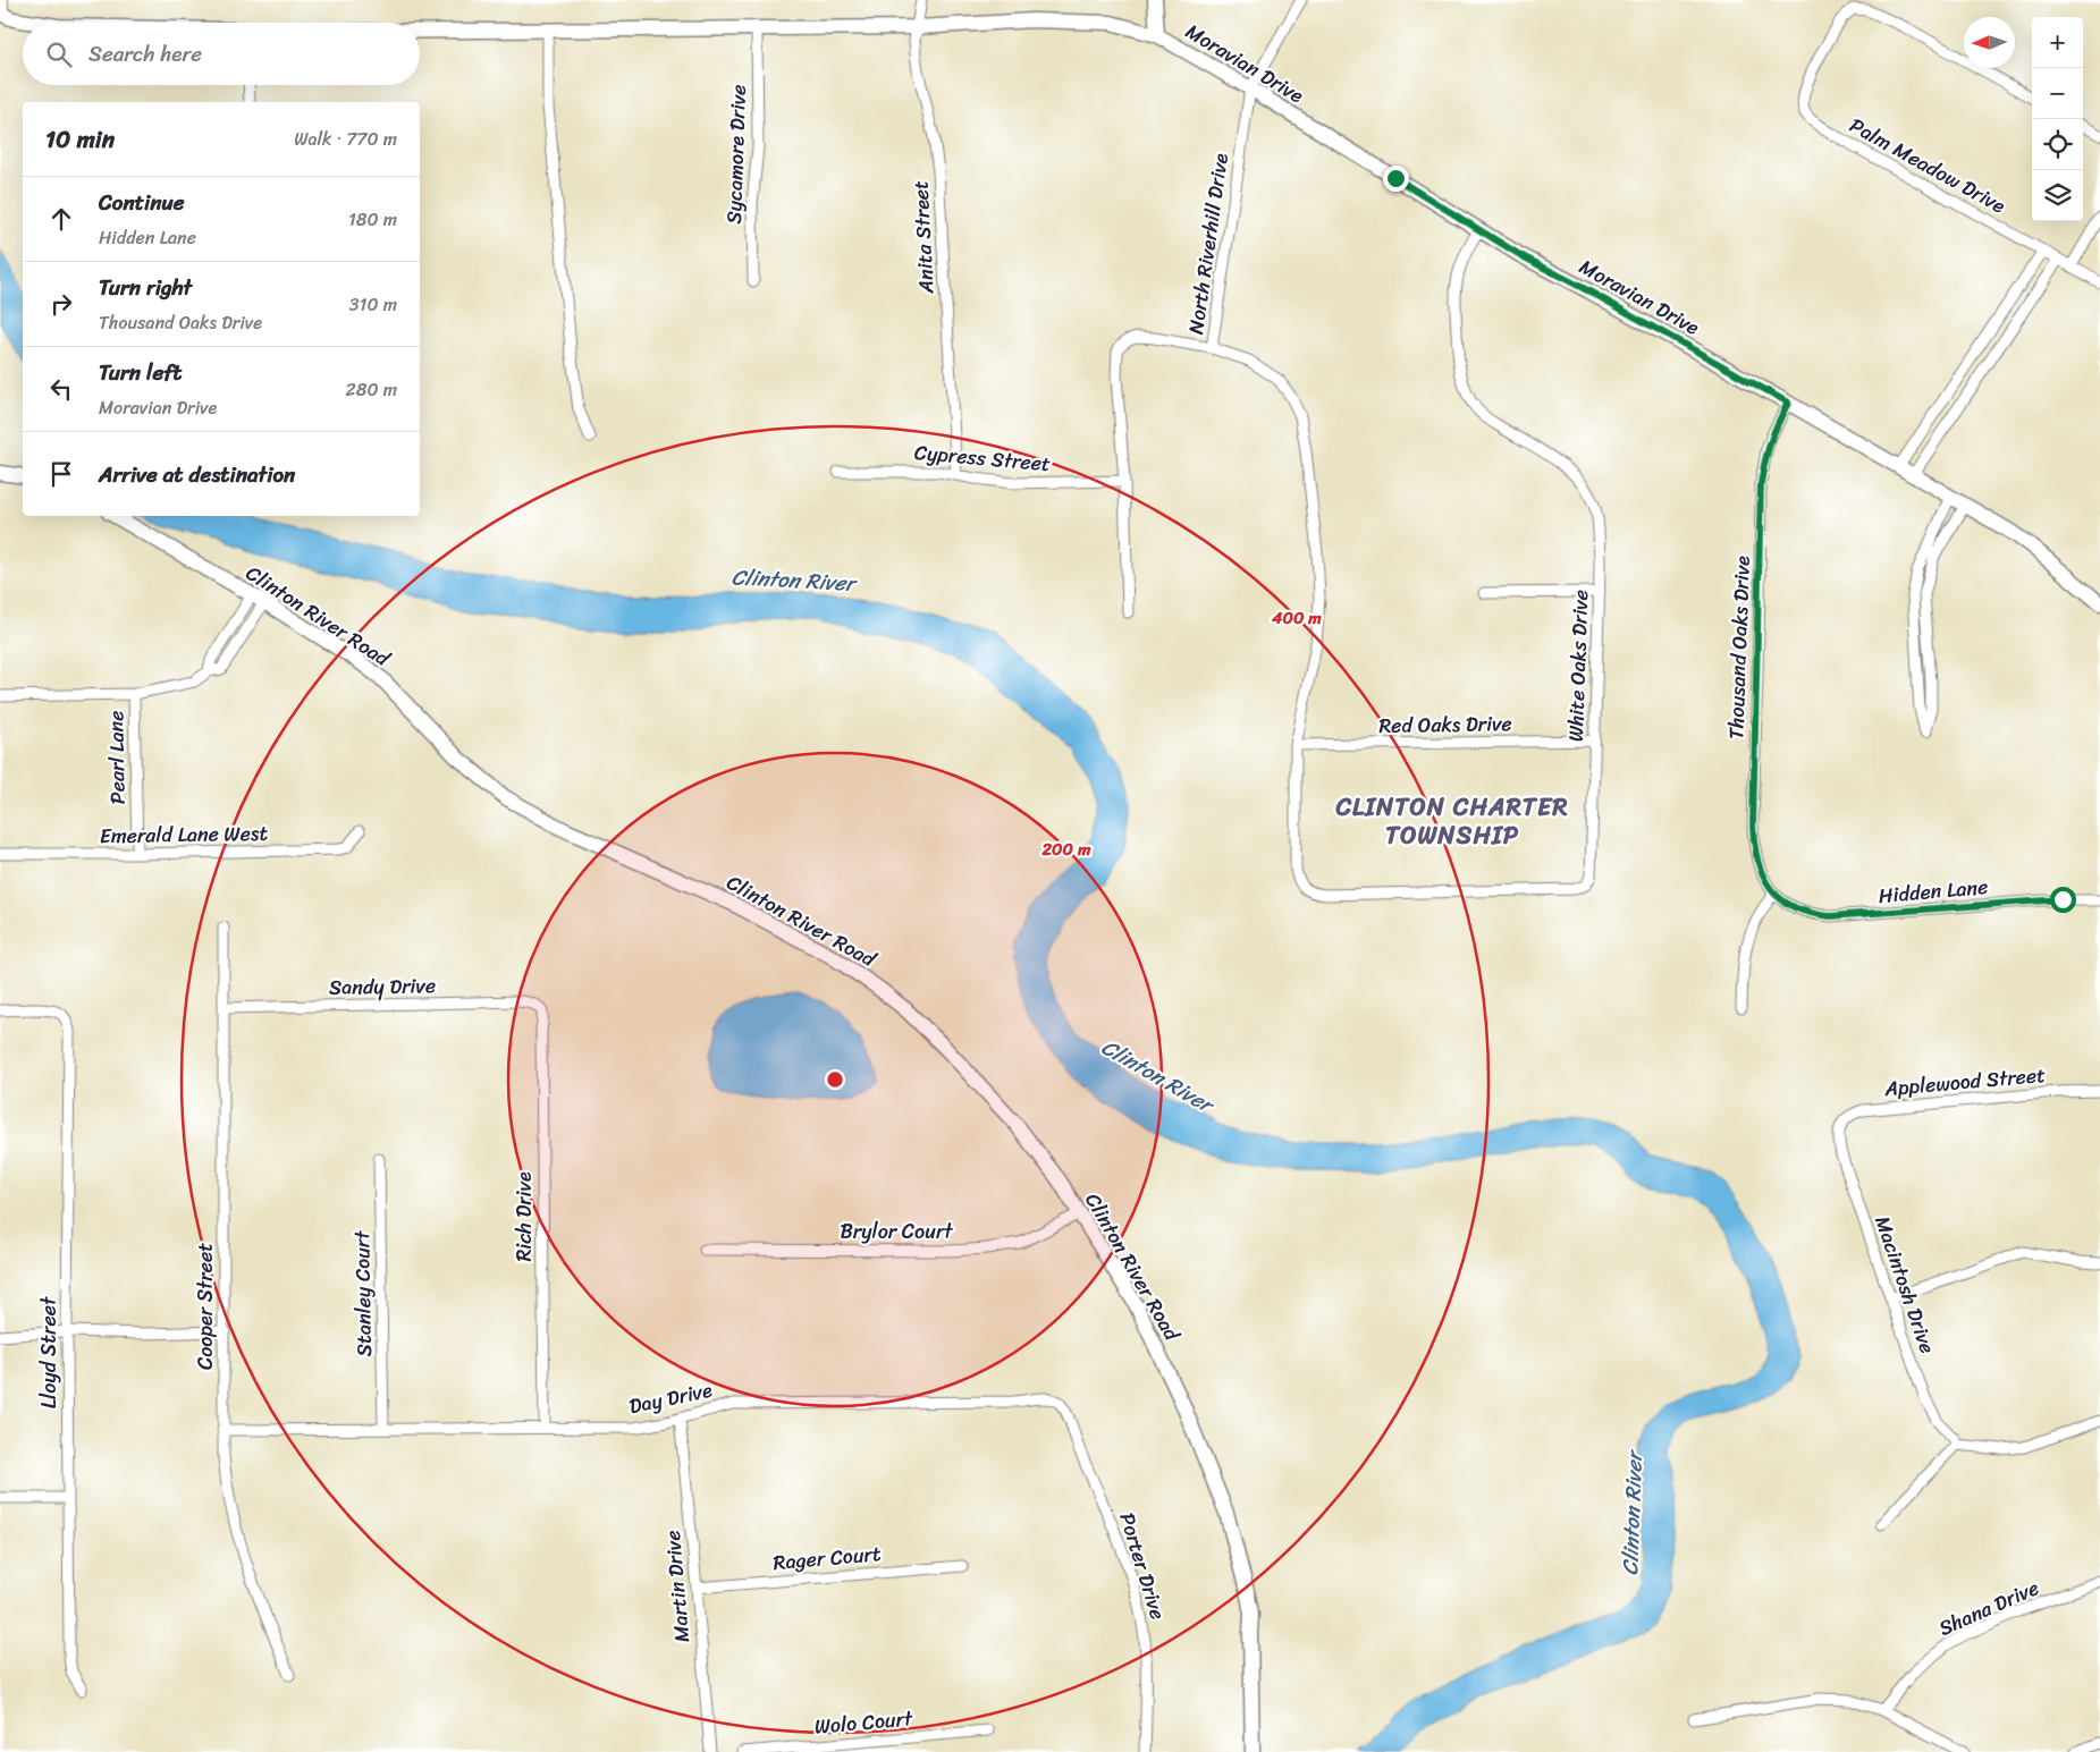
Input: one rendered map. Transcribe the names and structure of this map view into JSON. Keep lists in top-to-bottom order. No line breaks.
{"streets":{"street":["Moravian Drive","Sycamore Drive","Palm Meadow Drive","Anita Street","North Riverhill Drive","Cypress Street","Clinton River Road","Thousand Oaks Drive","White Oaks Drive","Red Oaks Drive","Pearl Lane","Emerald Lane West","Hidden Lane","Sandy Drive","Applewood Street","Rich Drive","Brylor Court","Macintosh Drive","Stanley Court","Cooper Street","Lloyd Street","Day Drive","Rager Court","Porter Drive","Martin Drive","Shana Drive","Wolo Court"]},"crossings":[["Moravian Drive","Sycamore Drive"],["Moravian Drive","Anita Street"],["Moravian Drive","North Riverhill Drive"],["Moravian Drive","Thousand Oaks Drive"],["Moravian Drive","White Oaks Drive"],["Anita Street","Cypress Street"],["North Riverhill Drive","Cypress Street"],["Clinton River Road","Brylor Court"],["Thousand Oaks Drive","Hidden Lane"],["White Oaks Drive","Red Oaks Drive"],["Pearl Lane","Emerald Lane West"],["Sandy Drive","Rich Drive"],["Sandy Drive","Cooper Street"],["Applewood Street","Macintosh Drive"],["Rich Drive","Day Drive"],["Stanley Court","Day Drive"],["Cooper Street","Day Drive"],["Day Drive","Porter Drive"],["Day Drive","Martin Drive"],["Rager Court","Martin Drive"]],"districts":["CLINTON CHARTER TOWNSHIP"],"water":["Clinton River"],"north":"left","page":{"map_buttons":["+","−"],"search":"Search here","heading":["10 min","Walk · 770 m"],"list":[["Continue","Hidden Lane","180 m"],["Turn right","Thousand Oaks Drive","310 m"],["Turn left","Moravian Drive","280 m"],"Arrive at destination"]},"rings":["400 m","200 m"]}
